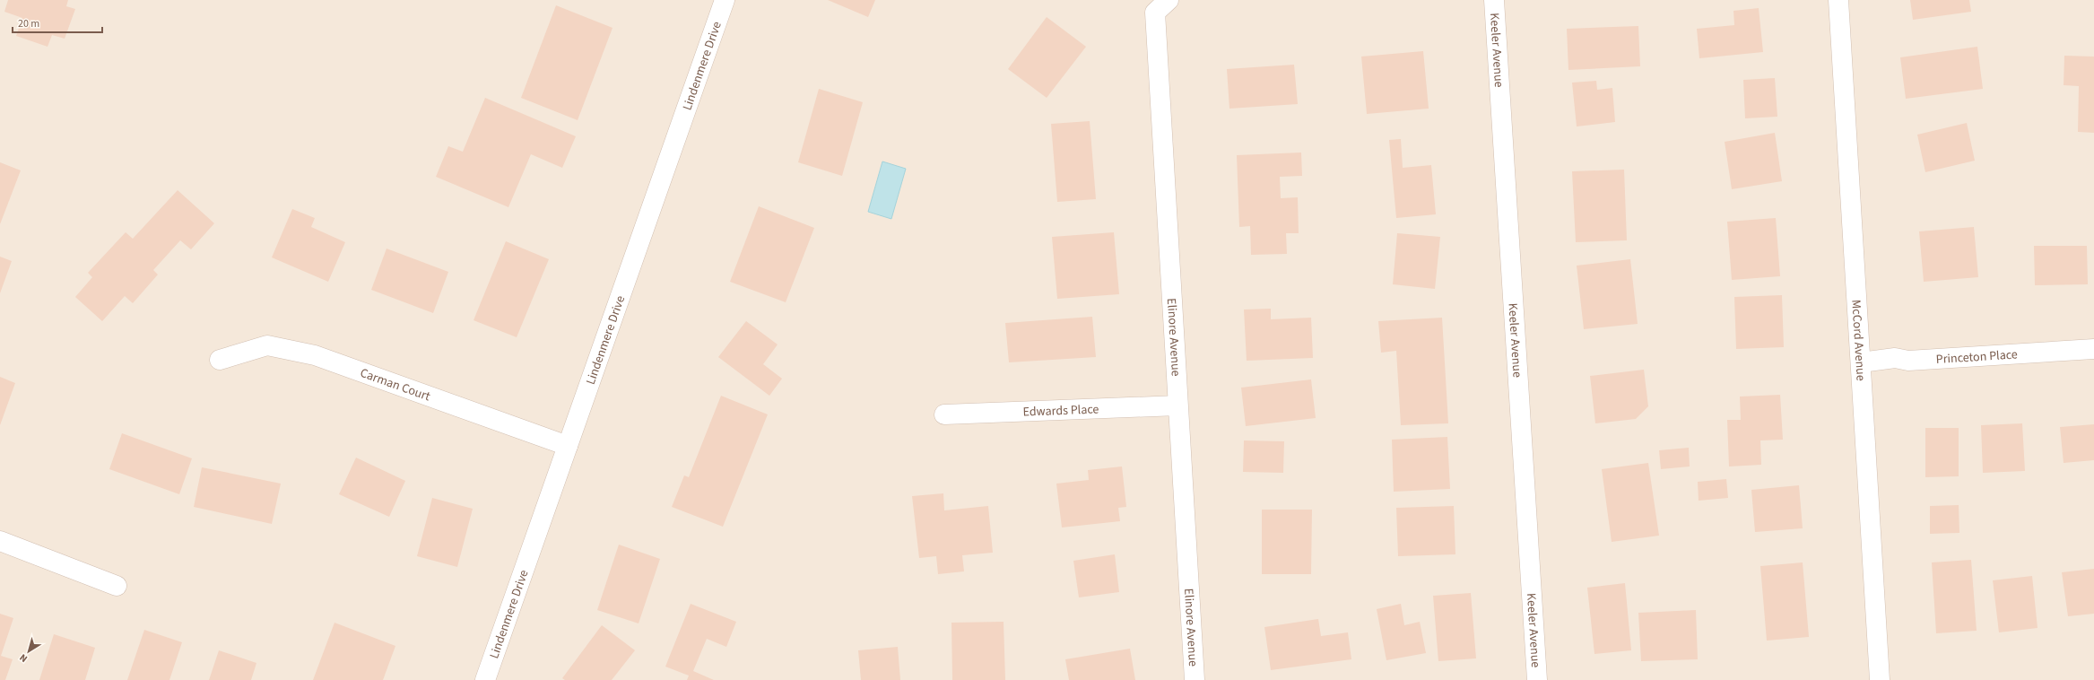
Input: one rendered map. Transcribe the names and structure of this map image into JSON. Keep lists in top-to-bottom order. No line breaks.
{"streets":{"street":["Keeler Avenue","Lindenmere Drive","Elinore Avenue","McCord Avenue","Princeton Place","Carman Court","Edwards Place"]},"crossings":[["Lindenmere Drive","Carman Court"],["Elinore Avenue","Edwards Place"],["McCord Avenue","Princeton Place"]],"scale_bar":"20 m","north":"bottom left"}
